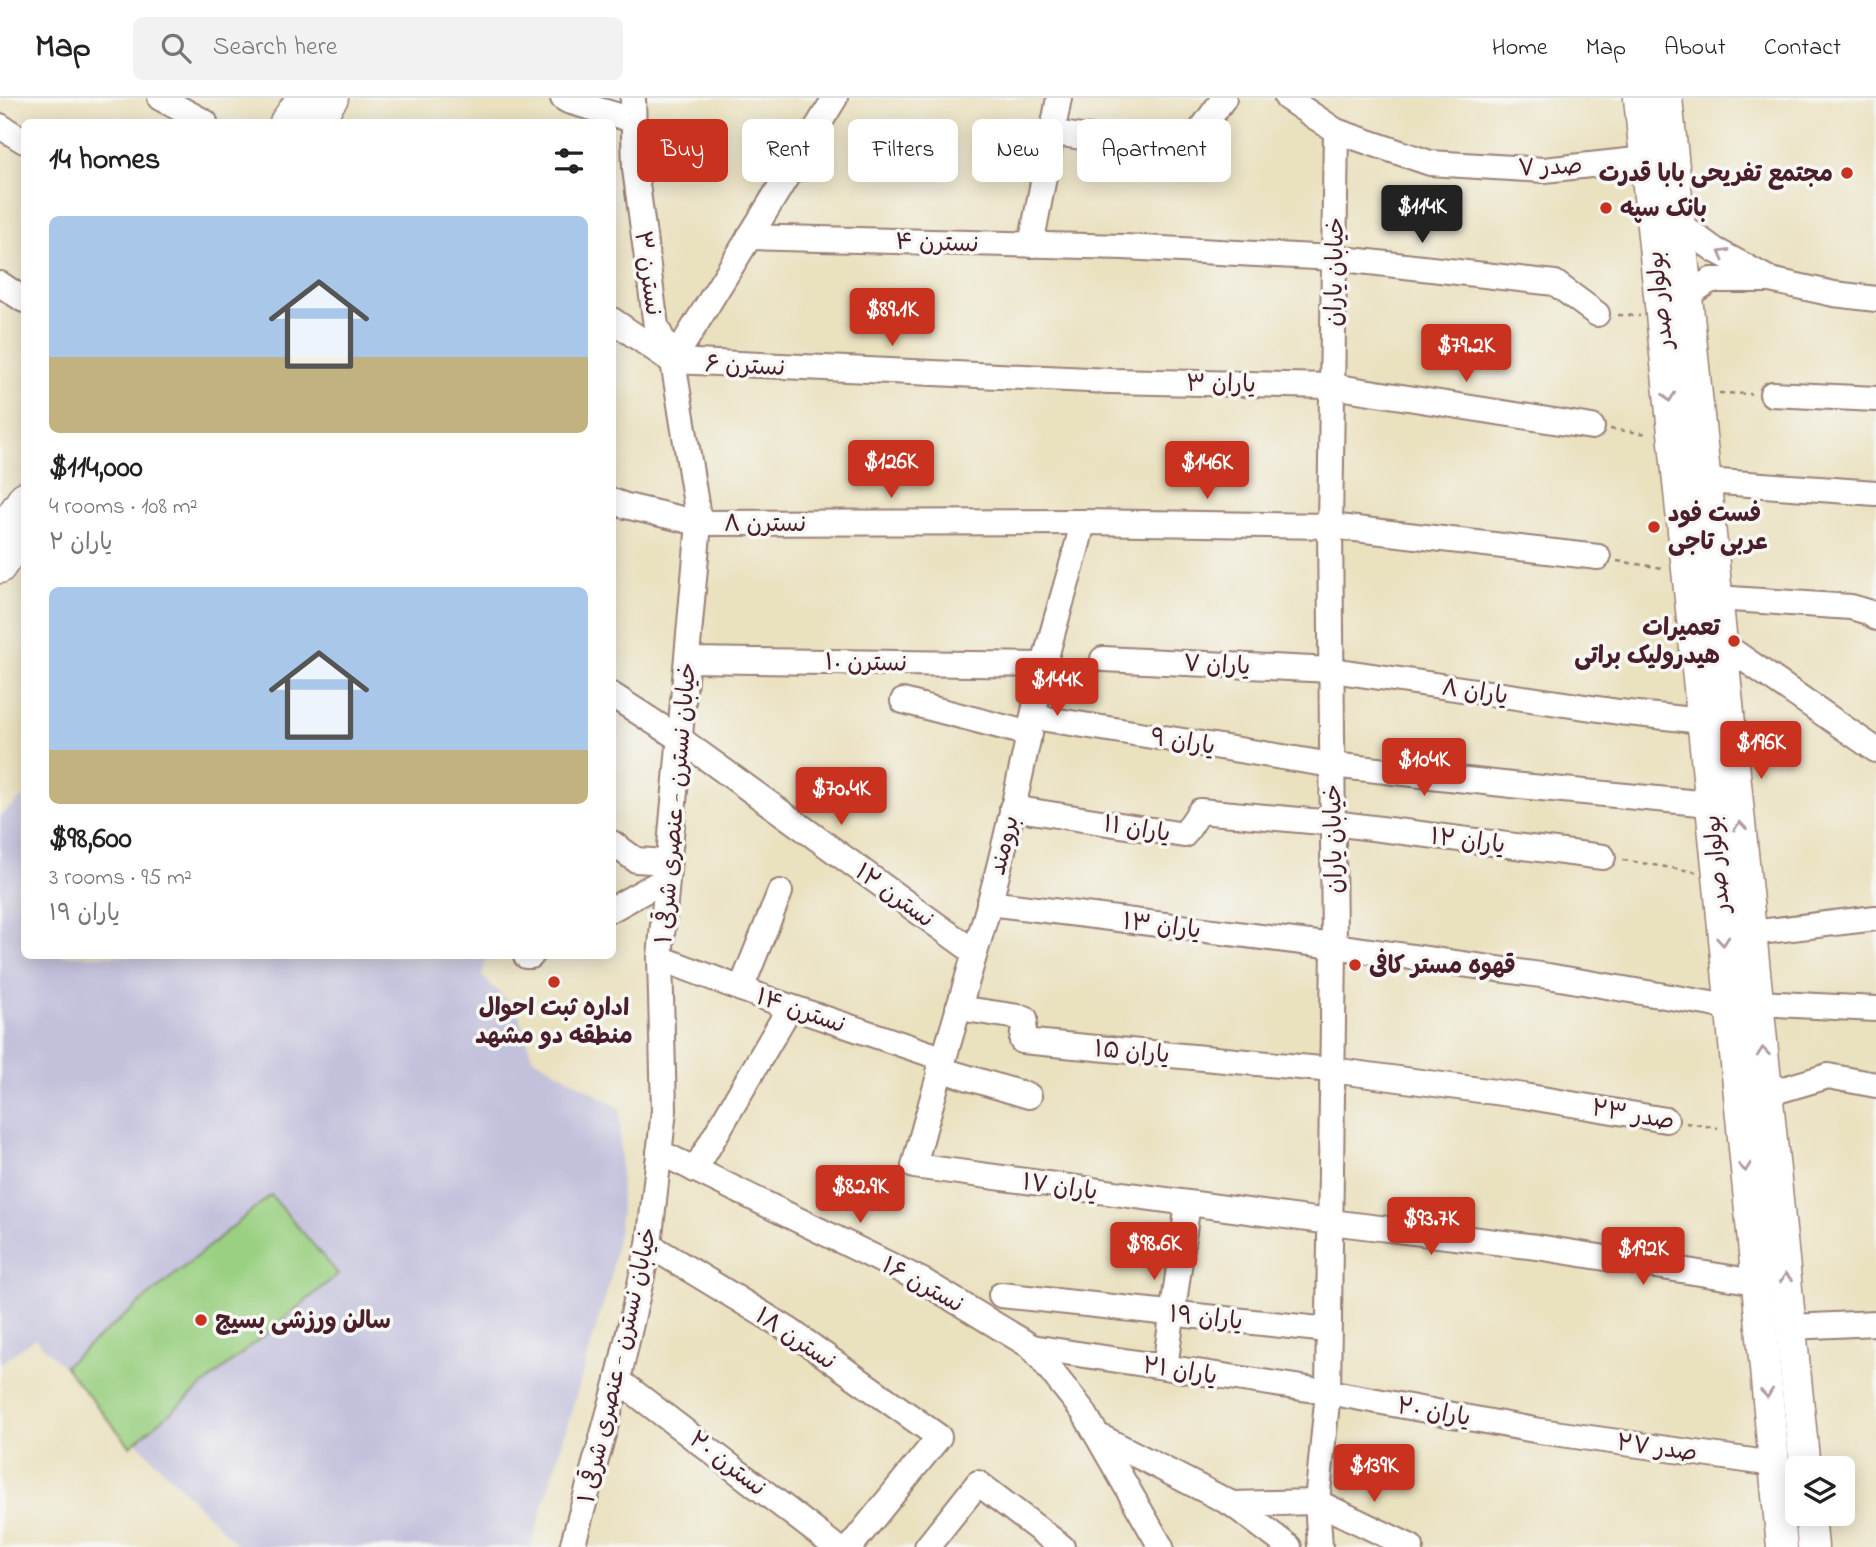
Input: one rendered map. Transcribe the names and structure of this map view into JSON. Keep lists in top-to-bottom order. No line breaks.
{"streets":{"main road":["بولوار صدر"],"street":["صدر ۷","نسترن ۴","خیابان یاران","نسترن ۳","نسترن ۶","یاران ۳","نسترن ۸","نسترن ۱۰","یاران ۷","یاران ۸","یاران ۹","خیابان نسترن - عنصری شرقی ۱","یاران ۱۱","یاران ۱۲","برومند","نسترن ۱۲","یاران ۱۳","نسترن ۱۴","یاران ۱۵","صدر ۲۳","یاران ۱۷","نسترن ۱۶","یاران ۱۹","نسترن ۱۸","یاران ۲۱","یاران ۲۰","صدر ۲۷","نسترن ۲۰"]},"crossings":[["صدر ۷","خیابان یاران"],["صدر ۷","بولوار صدر"],["نسترن ۴","خیابان یاران"],["خیابان یاران","یاران ۳"],["خیابان یاران","نسترن ۸"],["خیابان یاران","یاران ۷"],["خیابان یاران","یاران ۸"],["خیابان یاران","یاران ۹"],["خیابان یاران","یاران ۱۱"],["خیابان یاران","یاران ۱۲"],["خیابان یاران","یاران ۱۳"],["خیابان یاران","یاران ۱۵"],["خیابان یاران","صدر ۲۳"],["خیابان یاران","یاران ۱۷"],["خیابان یاران","یاران ۱۹"],["خیابان یاران","یاران ۲۱"],["خیابان یاران","یاران ۲۰"],["نسترن ۳","نسترن ۶"],["نسترن ۳","خیابان نسترن - عنصری شرقی ۱"],["بولوار صدر","یاران ۸"],["بولوار صدر","یاران ۹"],["بولوار صدر","یاران ۱۳"],["بولوار صدر","صدر ۲۳"],["بولوار صدر","یاران ۱۷"],["بولوار صدر","صدر ۲۷"],["نسترن ۶","یاران ۳"],["نسترن ۶","خیابان نسترن - عنصری شرقی ۱"],["نسترن ۸","خیابان نسترن - عنصری شرقی ۱"],["نسترن ۸","برومند"],["نسترن ۱۰","خیابان نسترن - عنصری شرقی ۱"],["نسترن ۱۰","برومند"],["یاران ۷","یاران ۸"],["یاران ۹","برومند"],["خیابان نسترن - عنصری شرقی ۱","نسترن ۱۲"],["خیابان نسترن - عنصری شرقی ۱","نسترن ۱۴"],["خیابان نسترن - عنصری شرقی ۱","نسترن ۱۶"],["خیابان نسترن - عنصری شرقی ۱","نسترن ۱۸"],["خیابان نسترن - عنصری شرقی ۱","نسترن ۲۰"],["یاران ۱۱","یاران ۱۲"],["یاران ۱۱","برومند"],["برومند","نسترن ۱۲"],["برومند","یاران ۱۳"],["برومند","نسترن ۱۴"],["برومند","یاران ۱۵"],["برومند","یاران ۱۷"],["یاران ۱۵","صدر ۲۳"],["نسترن ۱۶","یاران ۲۱"],["یاران ۲۱","یاران ۲۰"],["یاران ۲۰","صدر ۲۷"]],"places":["مجتمع تفریحی بابا قدرت","بانک سپه","فست فود عربی تاجی","تعمیرات هیدرولیک براتی","قهوه مستر کافی","اداره ثبت احوال منطقه دو مشهد","سالن ورزشی بسیج"],"page":{"header":"Map","search":"Search here","nav":["Home","Map","About","Contact"],"chip":["Buy","Rent","Filters","New","Apartment"],"heading":"14 homes","price":["$114K","$89.1K","$79.2K","$126K","$146K","$144K","$196K","$104K","$70.4K","$82.9K","$93.7K","$98.6K","$192K","$139K"],"list":[{"name":"$114,000","note":"4 rooms · 108 m² · یاران ۲"},{"name":"$98,600","note":"3 rooms · 95 m² · یاران ۱۹"}]}}
